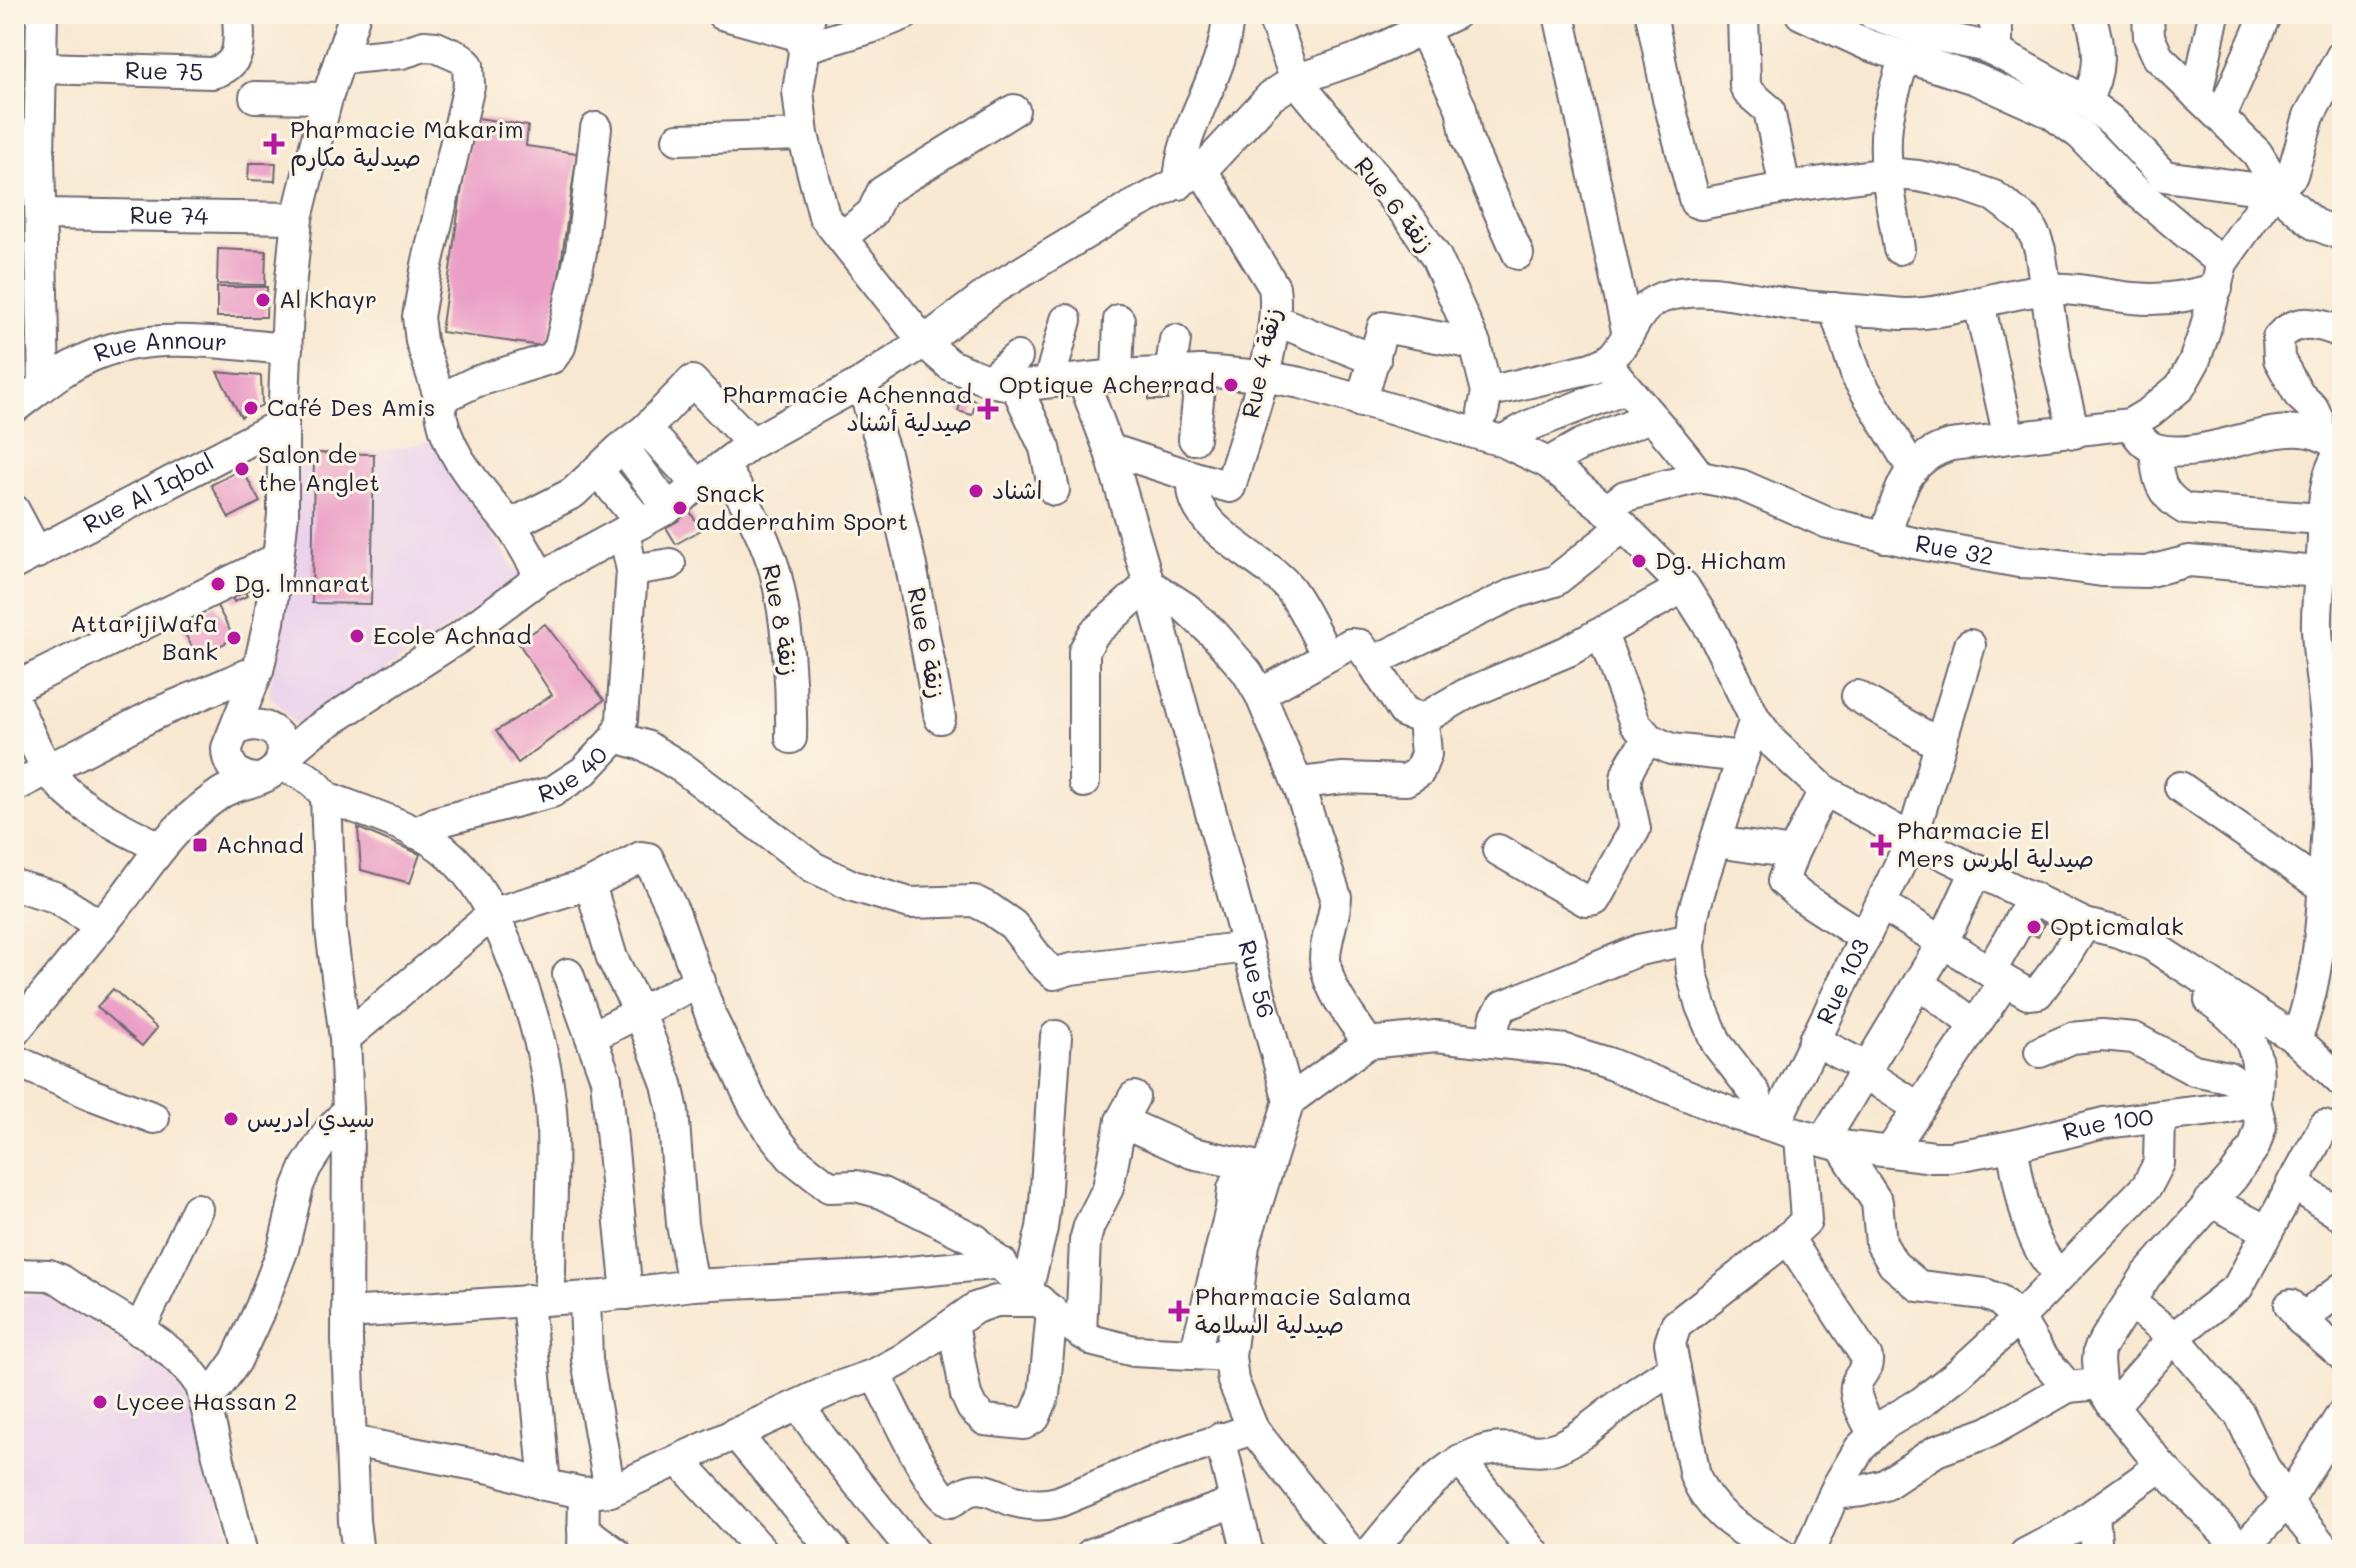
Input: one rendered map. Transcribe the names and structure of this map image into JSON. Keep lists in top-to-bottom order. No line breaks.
{"streets":{"street":["Rue 75","Rue 6 زنقة","Rue 74","Rue Annour","Rue 4 زنقة","Rue Al Iqbal","Rue 32","Rue 8 زنقة","Rue 40","Rue 56","Rue 103","Rue 100"]},"crossings":[["Rue 103","Rue 100"]],"places":{"health":["Pharmacie Makarim صيدلية مكارم","Pharmacie Achennad صيدلية أشناد","Pharmacie El Mers صيدلية المرس","Pharmacie Salama صيدلية السلامة"],"other":["Al Khayr","Optique Acherrad","Café Des Amis","Salon de the Anglet","اشناد","Snack adderrahim Sport","Dg. Hicham","Dg. lmnarat","Ecole Achnad","AttarijiWafa Bank","Opticmalak","سيدي ادريس","Lycee Hassan 2"],"transit":["Achnad"]}}
